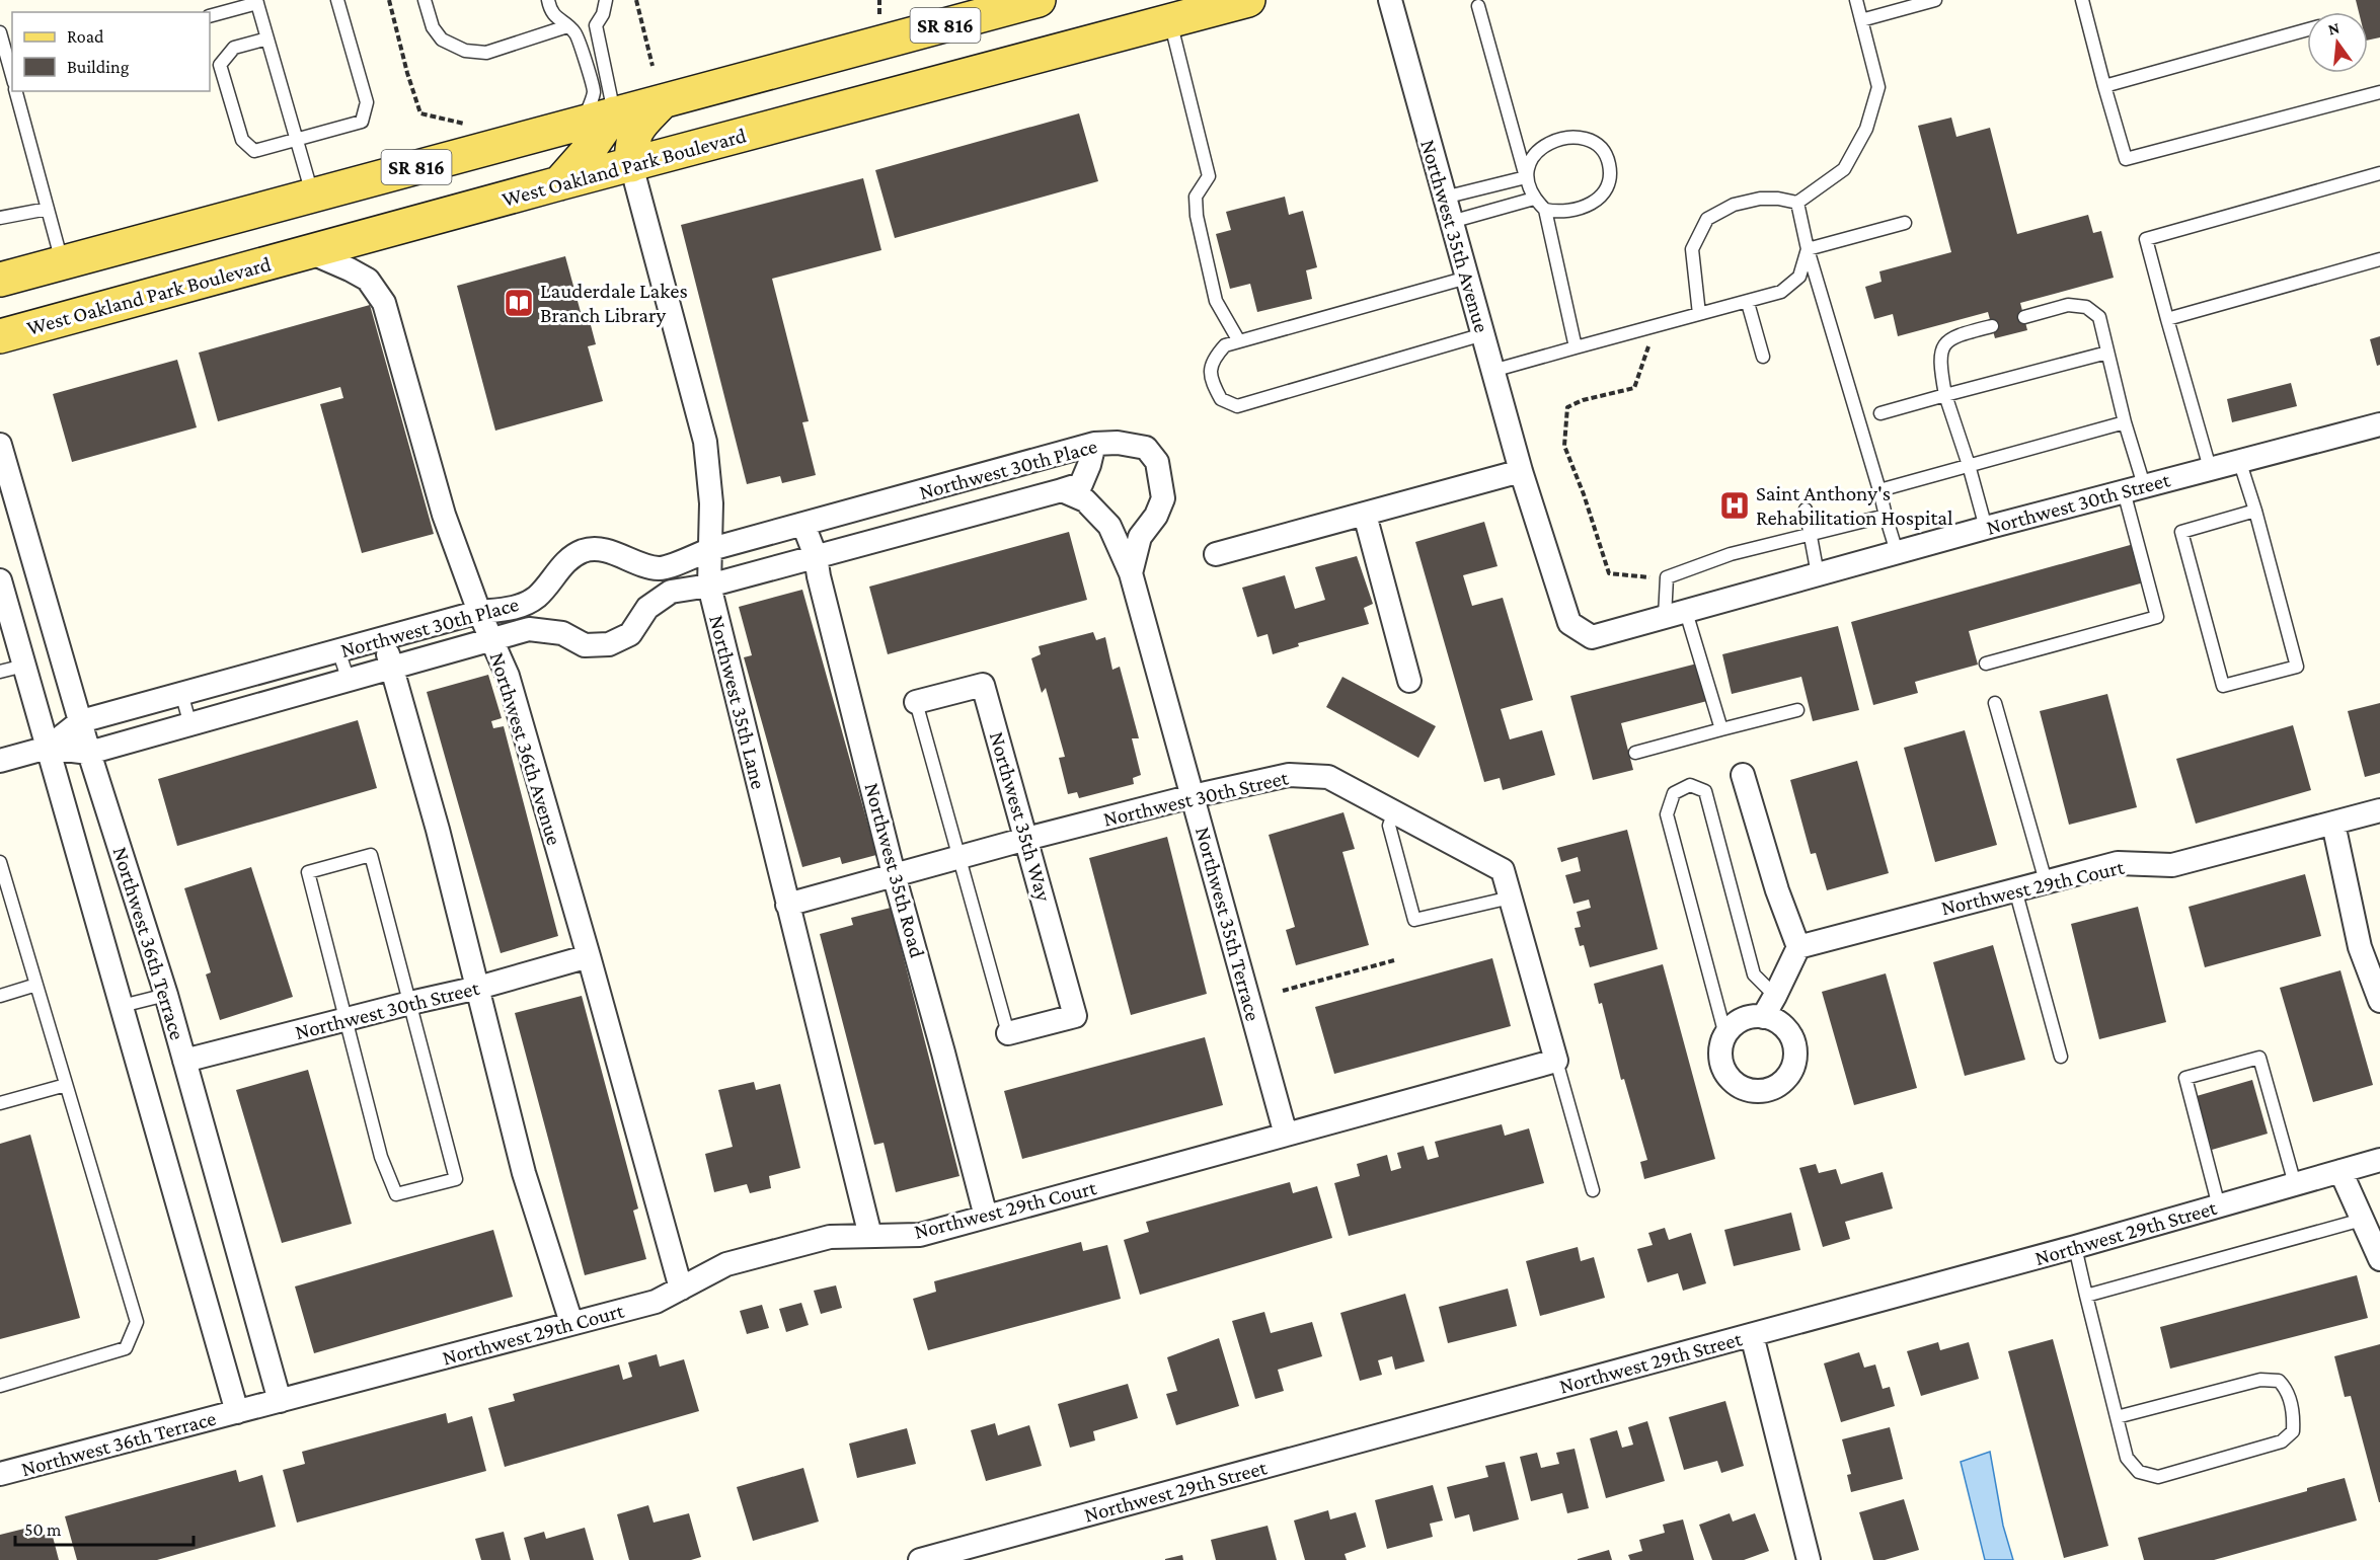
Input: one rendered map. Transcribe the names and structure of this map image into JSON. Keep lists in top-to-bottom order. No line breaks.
{"streets":{"main road":["SR 816","West Oakland Park Boulevard"],"street":["Northwest 35th Avenue","Northwest 30th Place","Northwest 30th Street","Northwest 35th Lane","Northwest 36th Avenue","Northwest 35th Way","Northwest 35th Road","Northwest 29th Court","Northwest 35th Terrace","Northwest 36th Terrace","Northwest 29th Street"]},"crossings":[["West Oakland Park Boulevard","Northwest 35th Lane"],["West Oakland Park Boulevard","Northwest 36th Avenue"],["Northwest 35th Avenue","Northwest 30th Street"],["Northwest 30th Place","Northwest 35th Lane"],["Northwest 30th Place","Northwest 36th Avenue"],["Northwest 30th Place","Northwest 35th Road"],["Northwest 30th Place","Northwest 35th Terrace"],["Northwest 30th Place","Northwest 36th Terrace"],["Northwest 30th Street","Northwest 35th Lane"],["Northwest 30th Street","Northwest 36th Avenue"],["Northwest 30th Street","Northwest 35th Way"],["Northwest 30th Street","Northwest 35th Road"],["Northwest 30th Street","Northwest 29th Court"],["Northwest 30th Street","Northwest 35th Terrace"],["Northwest 30th Street","Northwest 36th Terrace"],["Northwest 35th Lane","Northwest 29th Court"],["Northwest 36th Avenue","Northwest 29th Court"],["Northwest 35th Road","Northwest 29th Court"],["Northwest 29th Court","Northwest 35th Terrace"],["Northwest 29th Court","Northwest 36th Terrace"]],"places":{"library":["Lauderdale Lakes Branch Library"],"hospital":["Saint Anthony's Rehabilitation Hospital"]},"legend":["Road","Building"],"scale_bar":"50 m","north":"top"}
